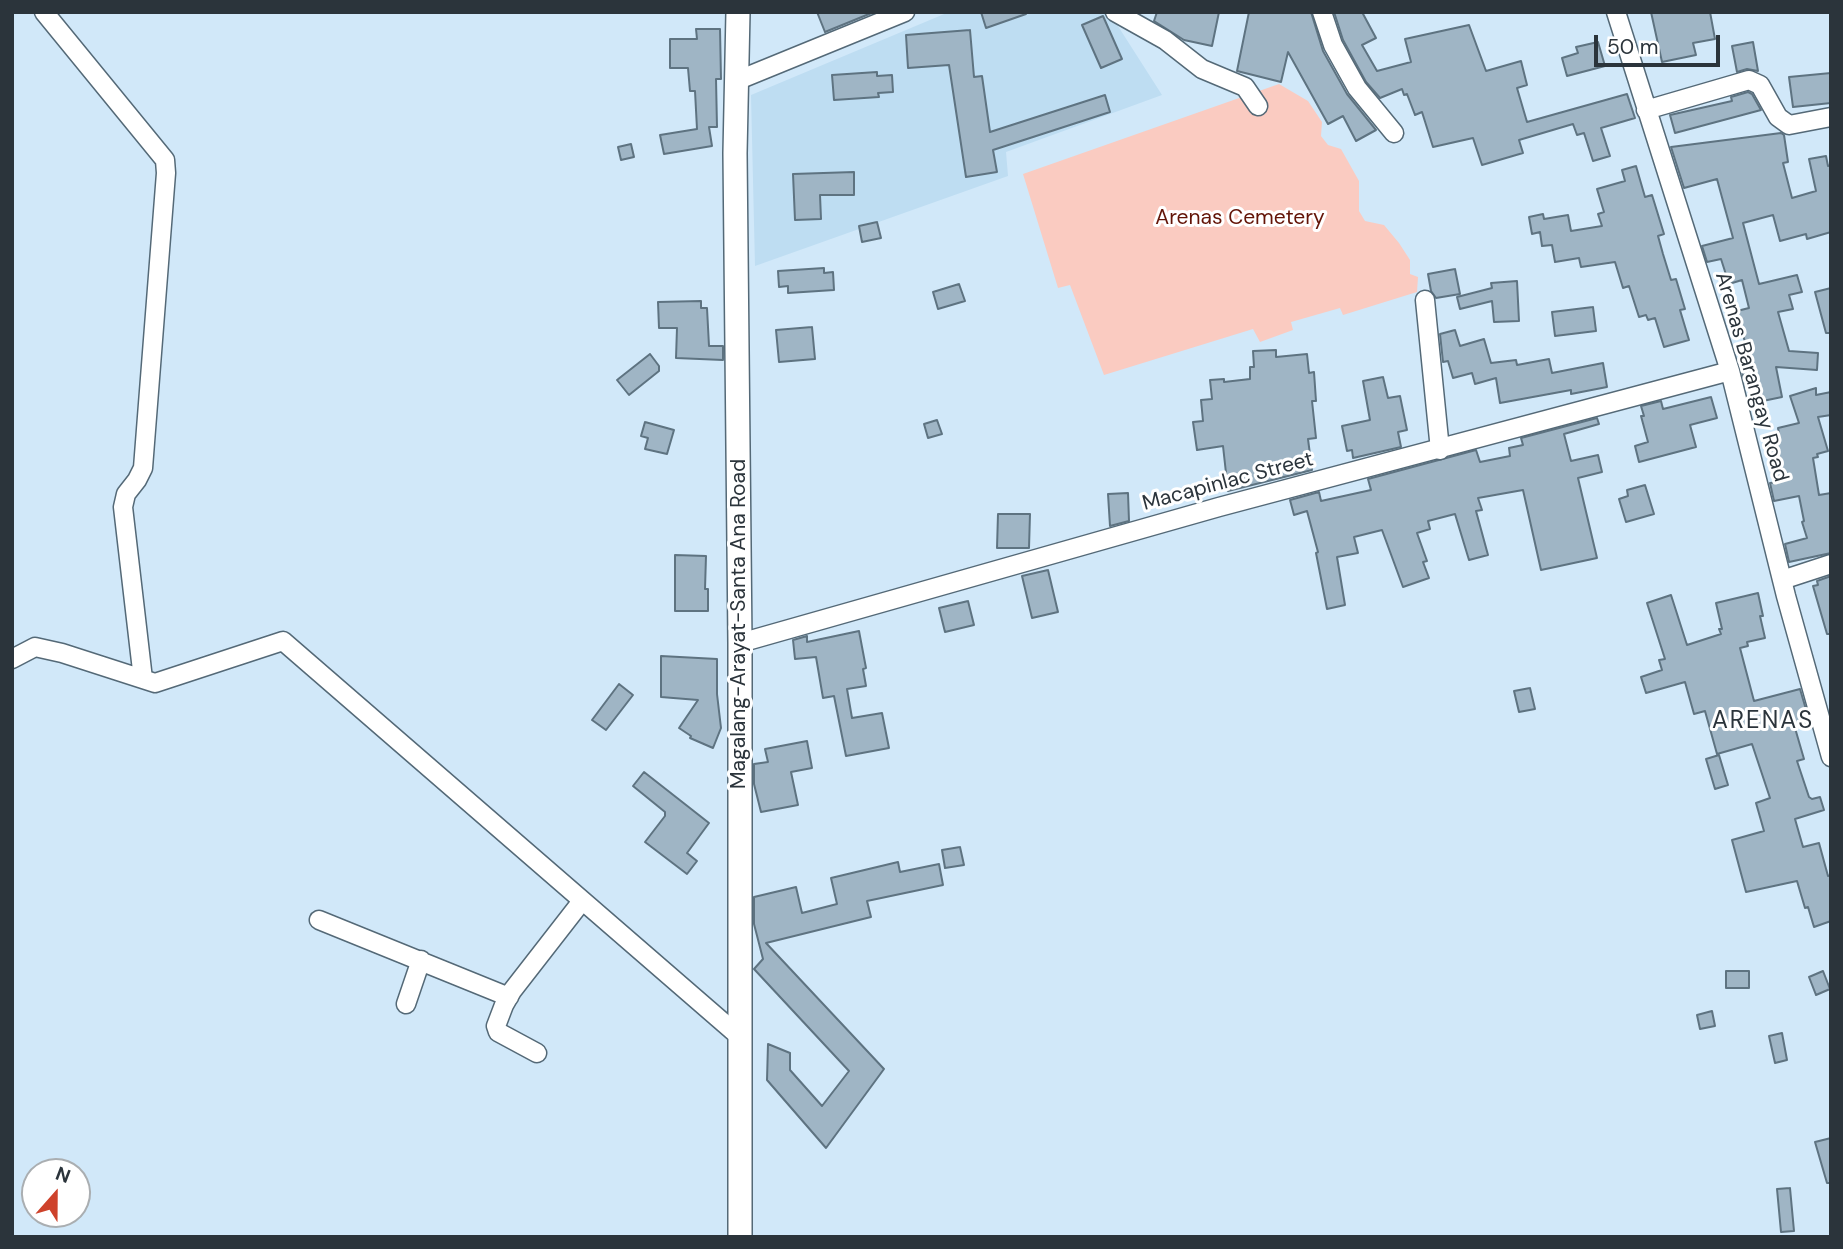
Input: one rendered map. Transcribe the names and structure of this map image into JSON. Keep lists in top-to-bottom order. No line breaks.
{"streets":{"main road":["Magalang-Arayat-Santa Ana Road"],"street":["Arenas Barangay Road","Macapinlac Street"]},"crossings":[["Arenas Barangay Road","Macapinlac Street"],["Macapinlac Street","Magalang-Arayat-Santa Ana Road"]],"districts":["ARENAS"],"parks":["Arenas Cemetery"],"scale_bar":"50 m","north":"top"}
